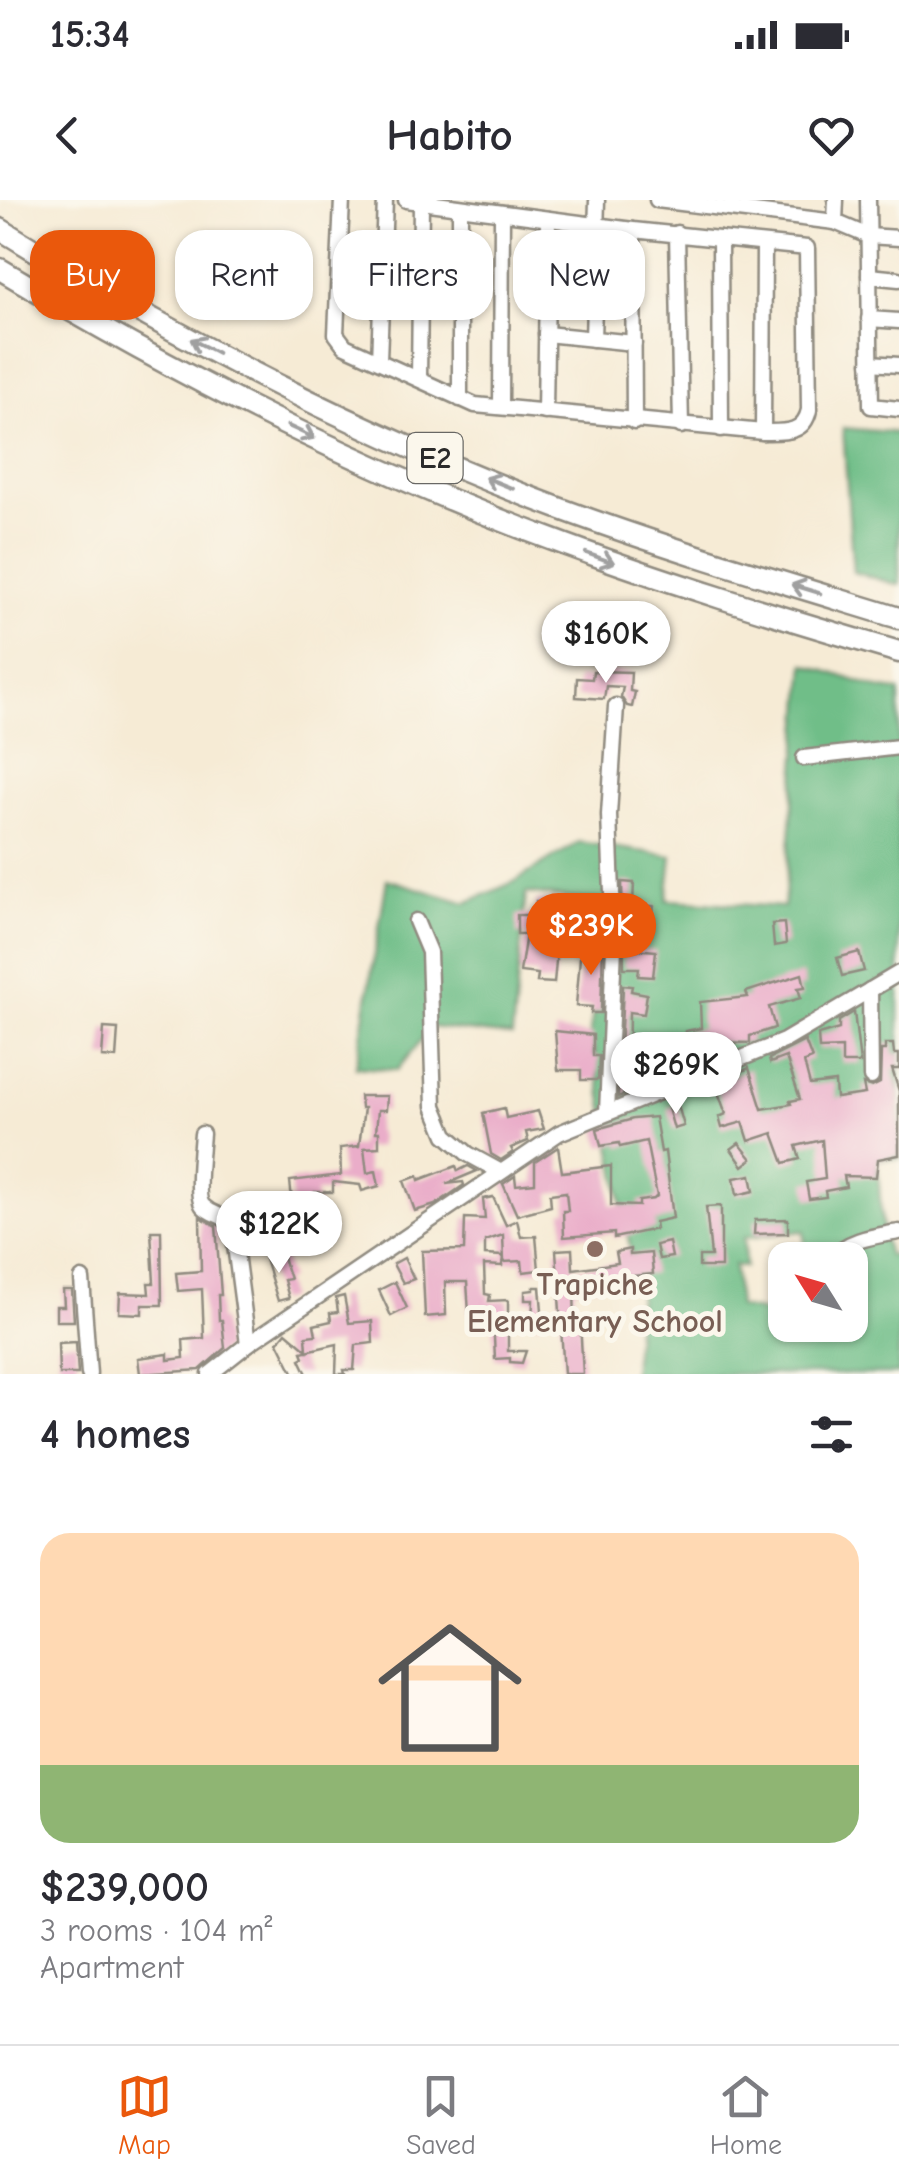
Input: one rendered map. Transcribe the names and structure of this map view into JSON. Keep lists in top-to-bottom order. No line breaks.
{"streets":{"highway":["E2"]},"places":["Trapiche Elementary School"],"north":"top left","page":{"status":"15:34","header":"Habito","chip":["Buy","Rent","Filters","New"],"price":["$160K","$239K","$269K","$122K"],"heading":"4 homes","list":[{"name":"$239,000","note":"3 rooms · 104 m² · Apartment"}],"tabs":["Map","Saved","Home"]}}
